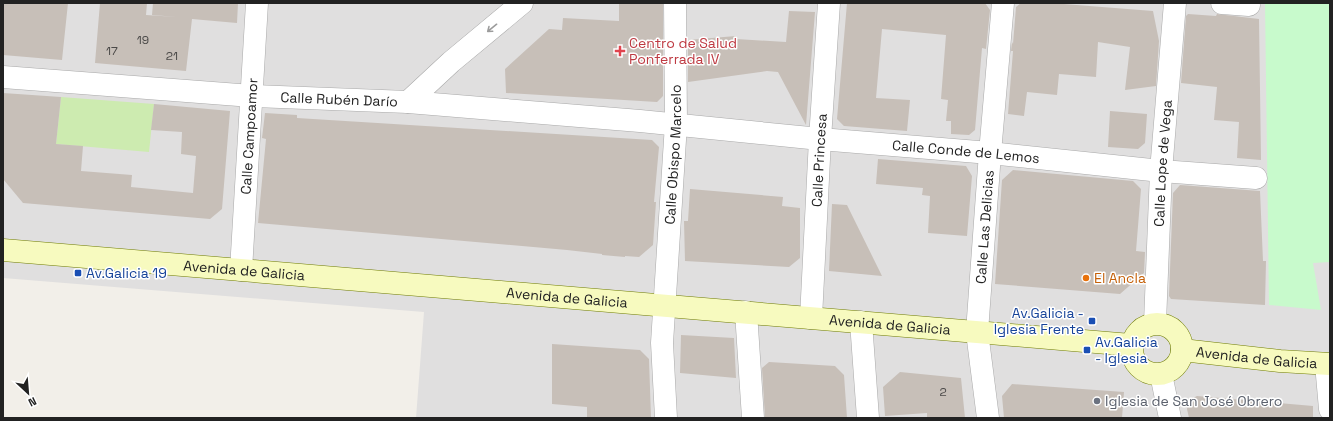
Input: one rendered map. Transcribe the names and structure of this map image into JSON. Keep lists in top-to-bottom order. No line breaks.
{"streets":{"main road":["Avenida de Galicia"],"street":["Calle Rubén Darío","Calle Campoamor","Calle Conde de Lemos","Calle Obispo Marcelo","Calle Princesa","Calle Lope de Vega","Calle Las Delicias"]},"crossings":[["Calle Rubén Darío","Calle Campoamor"],["Calle Rubén Darío","Calle Conde de Lemos"],["Calle Rubén Darío","Calle Obispo Marcelo"],["Calle Campoamor","Avenida de Galicia"],["Calle Conde de Lemos","Calle Obispo Marcelo"],["Calle Conde de Lemos","Calle Princesa"],["Calle Conde de Lemos","Calle Lope de Vega"],["Calle Conde de Lemos","Calle Las Delicias"],["Calle Obispo Marcelo","Avenida de Galicia"],["Calle Princesa","Avenida de Galicia"],["Calle Lope de Vega","Avenida de Galicia"],["Calle Las Delicias","Avenida de Galicia"]],"places":{"health":["Centro de Salud Ponferrada IV"],"transit":["Av.Galicia 19","Av.Galicia - Iglesia Frente","Av.Galicia - Iglesia"],"other":["El Ancla","Iglesia de San José Obrero"]},"house_numbers":["19","17","21","2"],"north":"bottom right"}
